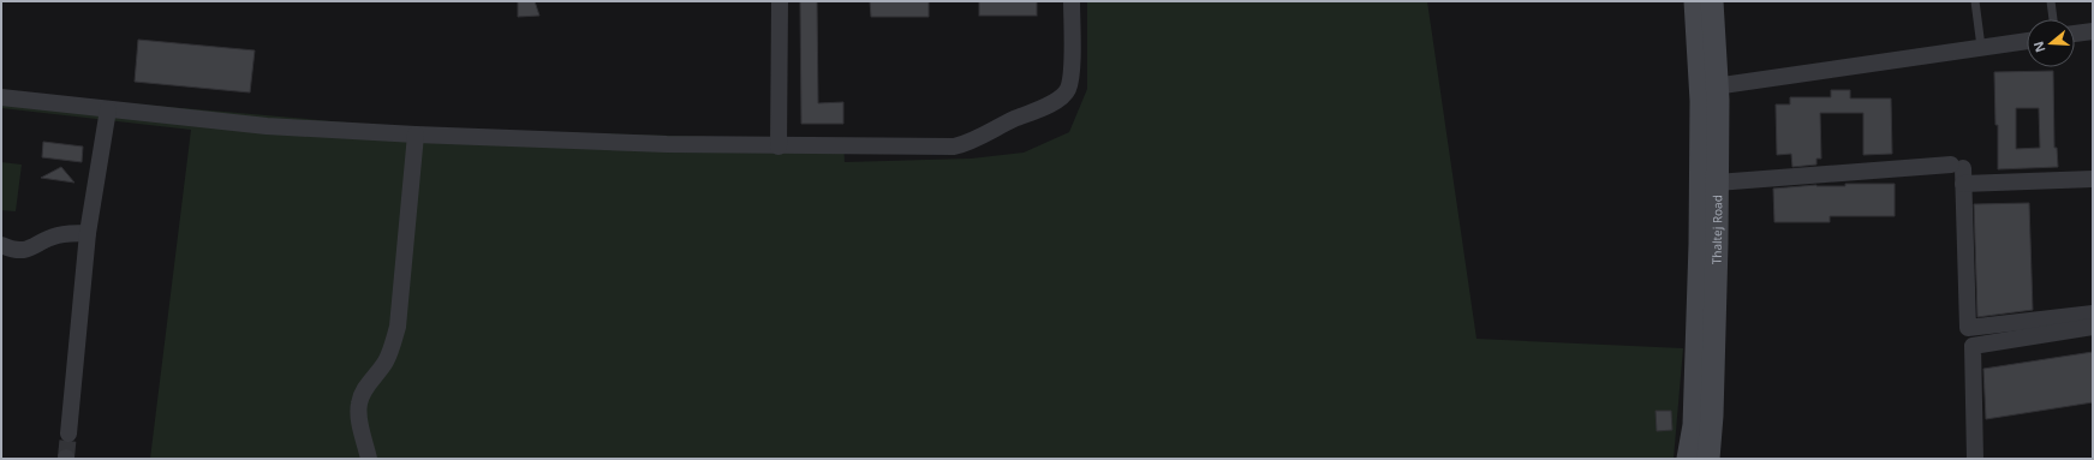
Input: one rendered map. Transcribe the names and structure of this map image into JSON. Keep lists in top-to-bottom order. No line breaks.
{"streets":{"main road":["Thaltej Road"]},"north":"left"}
